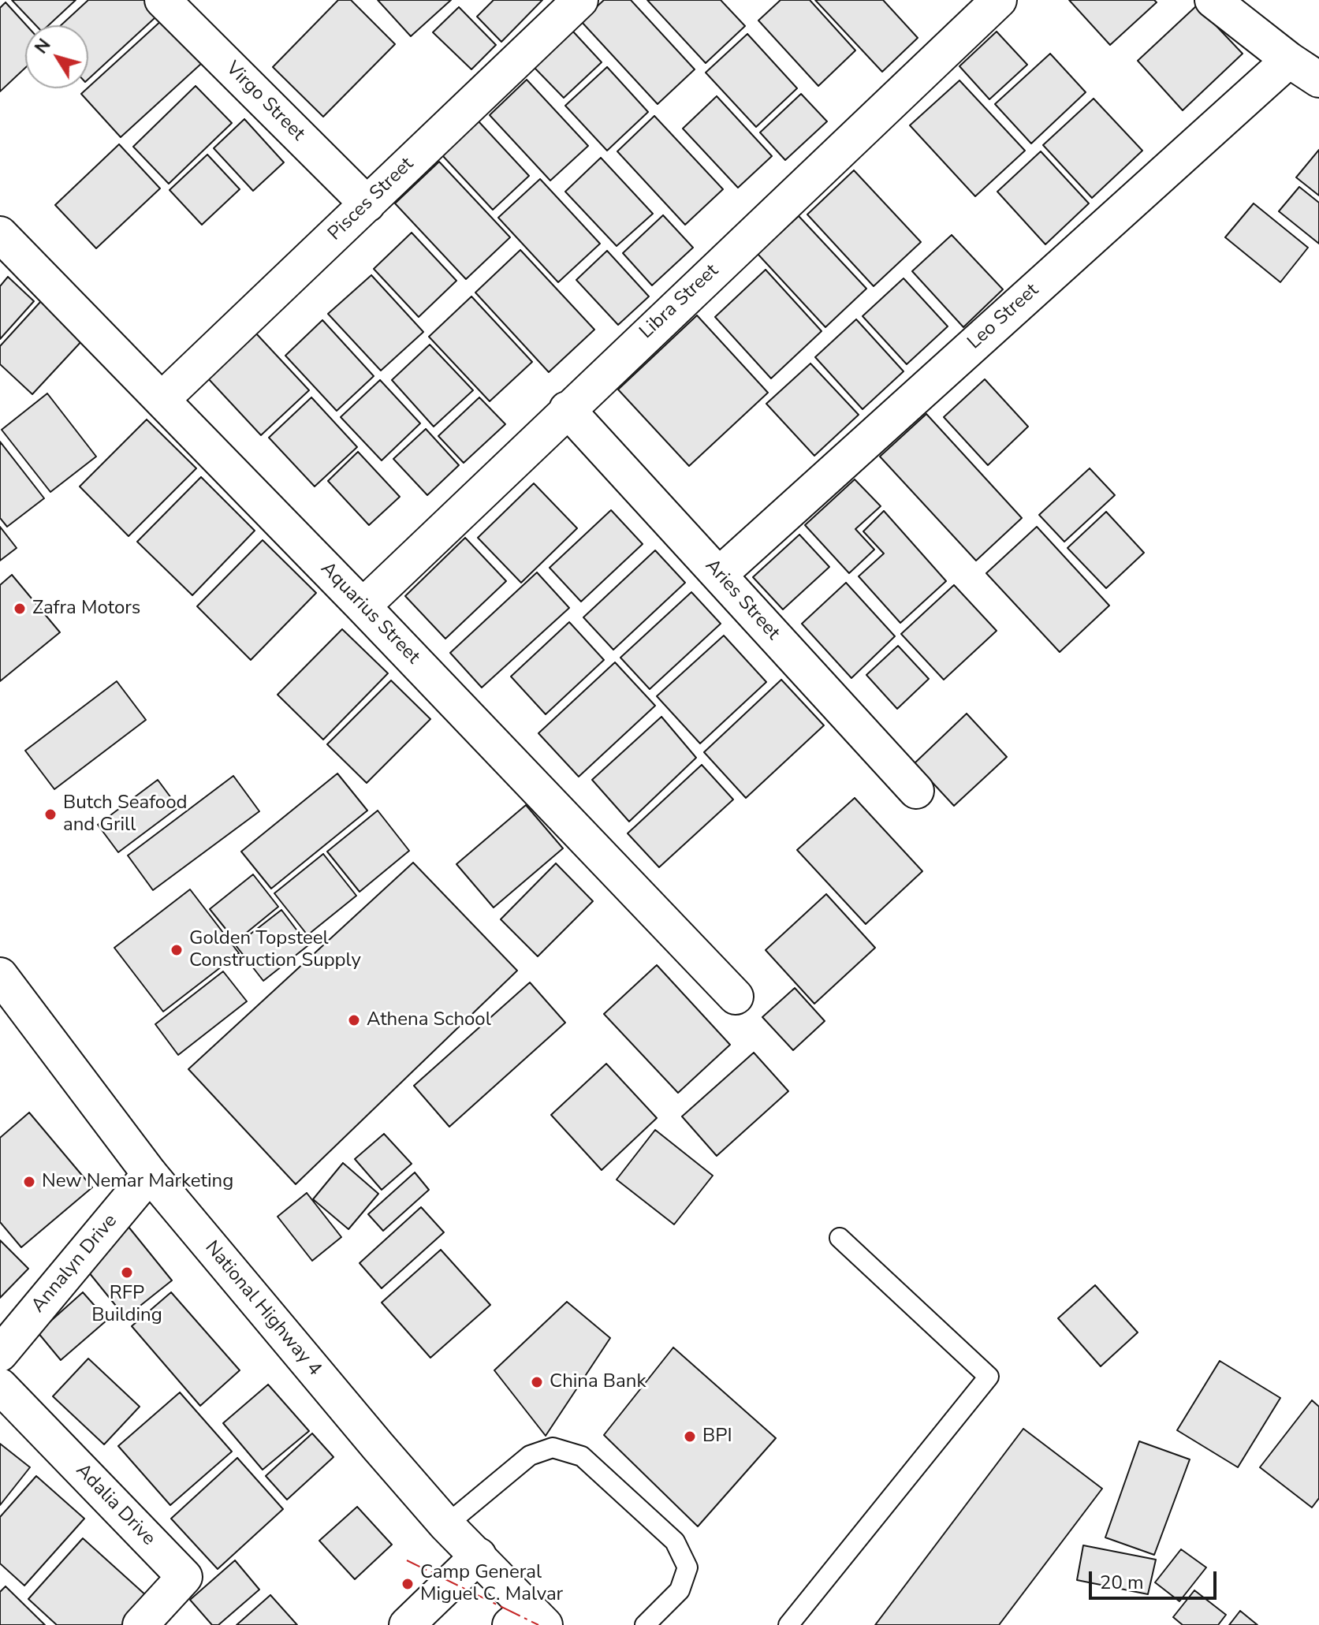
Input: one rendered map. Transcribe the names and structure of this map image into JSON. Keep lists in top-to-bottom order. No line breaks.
{"streets":{"street":["Virgo Street","Pisces Street","Libra Street","Leo Street","Aries Street","Aquarius Street","Annalyn Drive","National Highway 4","Adalia Drive"]},"crossings":[["Virgo Street","Pisces Street"],["Pisces Street","Aquarius Street"],["Libra Street","Aries Street"],["Libra Street","Aquarius Street"],["Leo Street","Aries Street"],["Annalyn Drive","National Highway 4"]],"places":["Zafra Motors","Butch Seafood and Grill","Golden Topsteel Construction Supply","Athena School","New Nemar Marketing","RFP Building","China Bank","BPI","Camp General Miguel C. Malvar"],"scale_bar":"20 m","north":"top left"}
